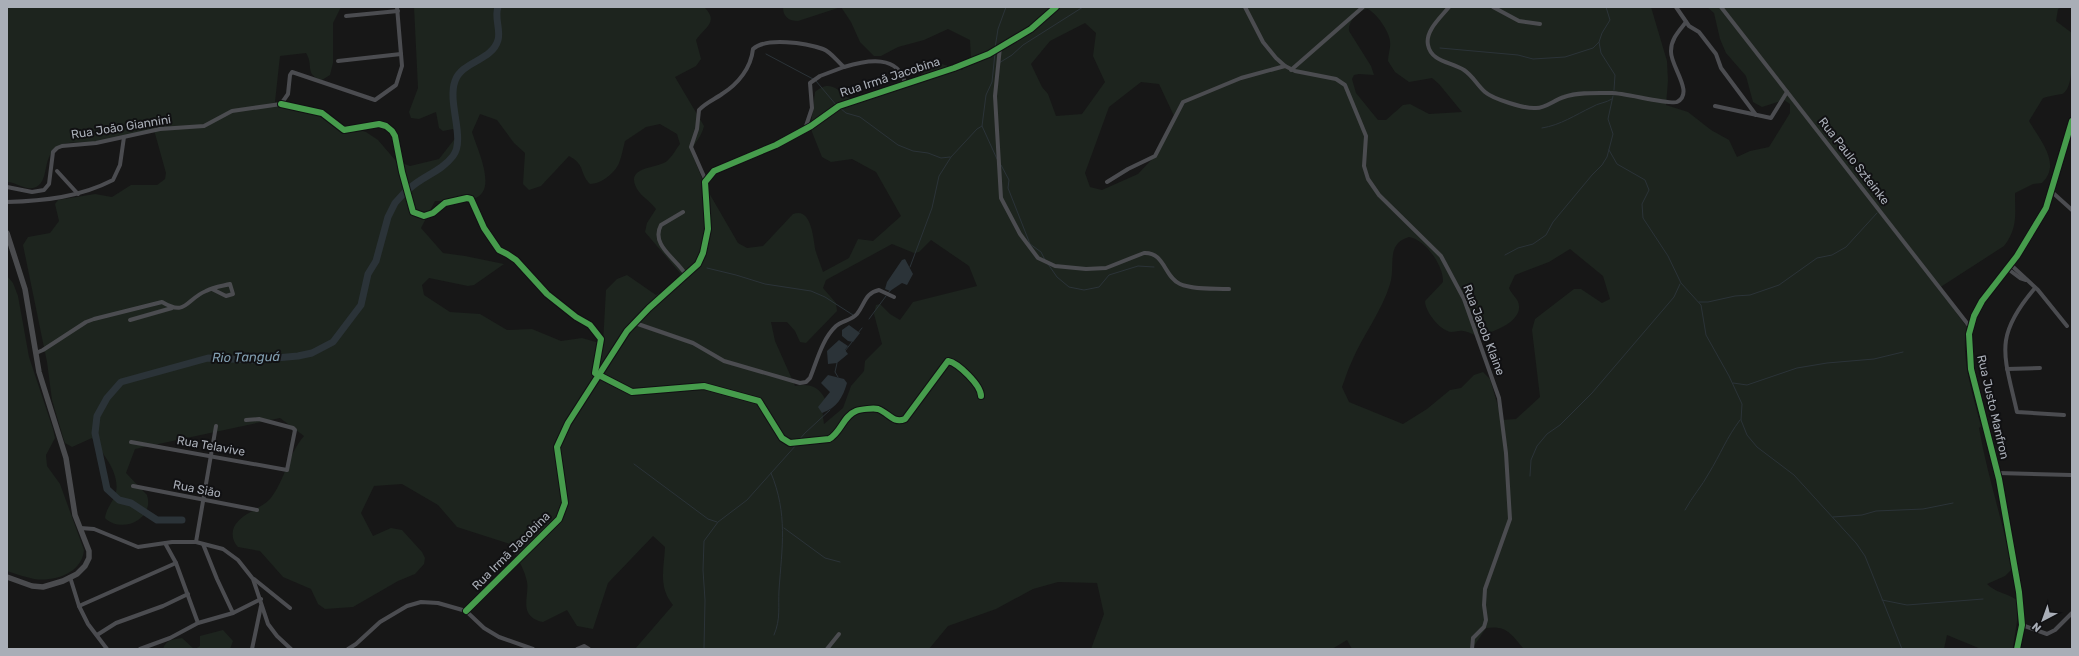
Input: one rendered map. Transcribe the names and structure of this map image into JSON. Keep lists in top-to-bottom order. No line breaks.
{"streets":{"street":["Rua Irmã Jacobina","Rua João Giannini","Rua Paulo Szteinke","Rua Jacob Klaine","Rua Justo Manfron","Rua Telavive","Rua Sião"]},"crossings":[["Rua Paulo Szteinke","Rua Justo Manfron"]],"water":["Rio Tanguá"],"north":"bottom left"}
